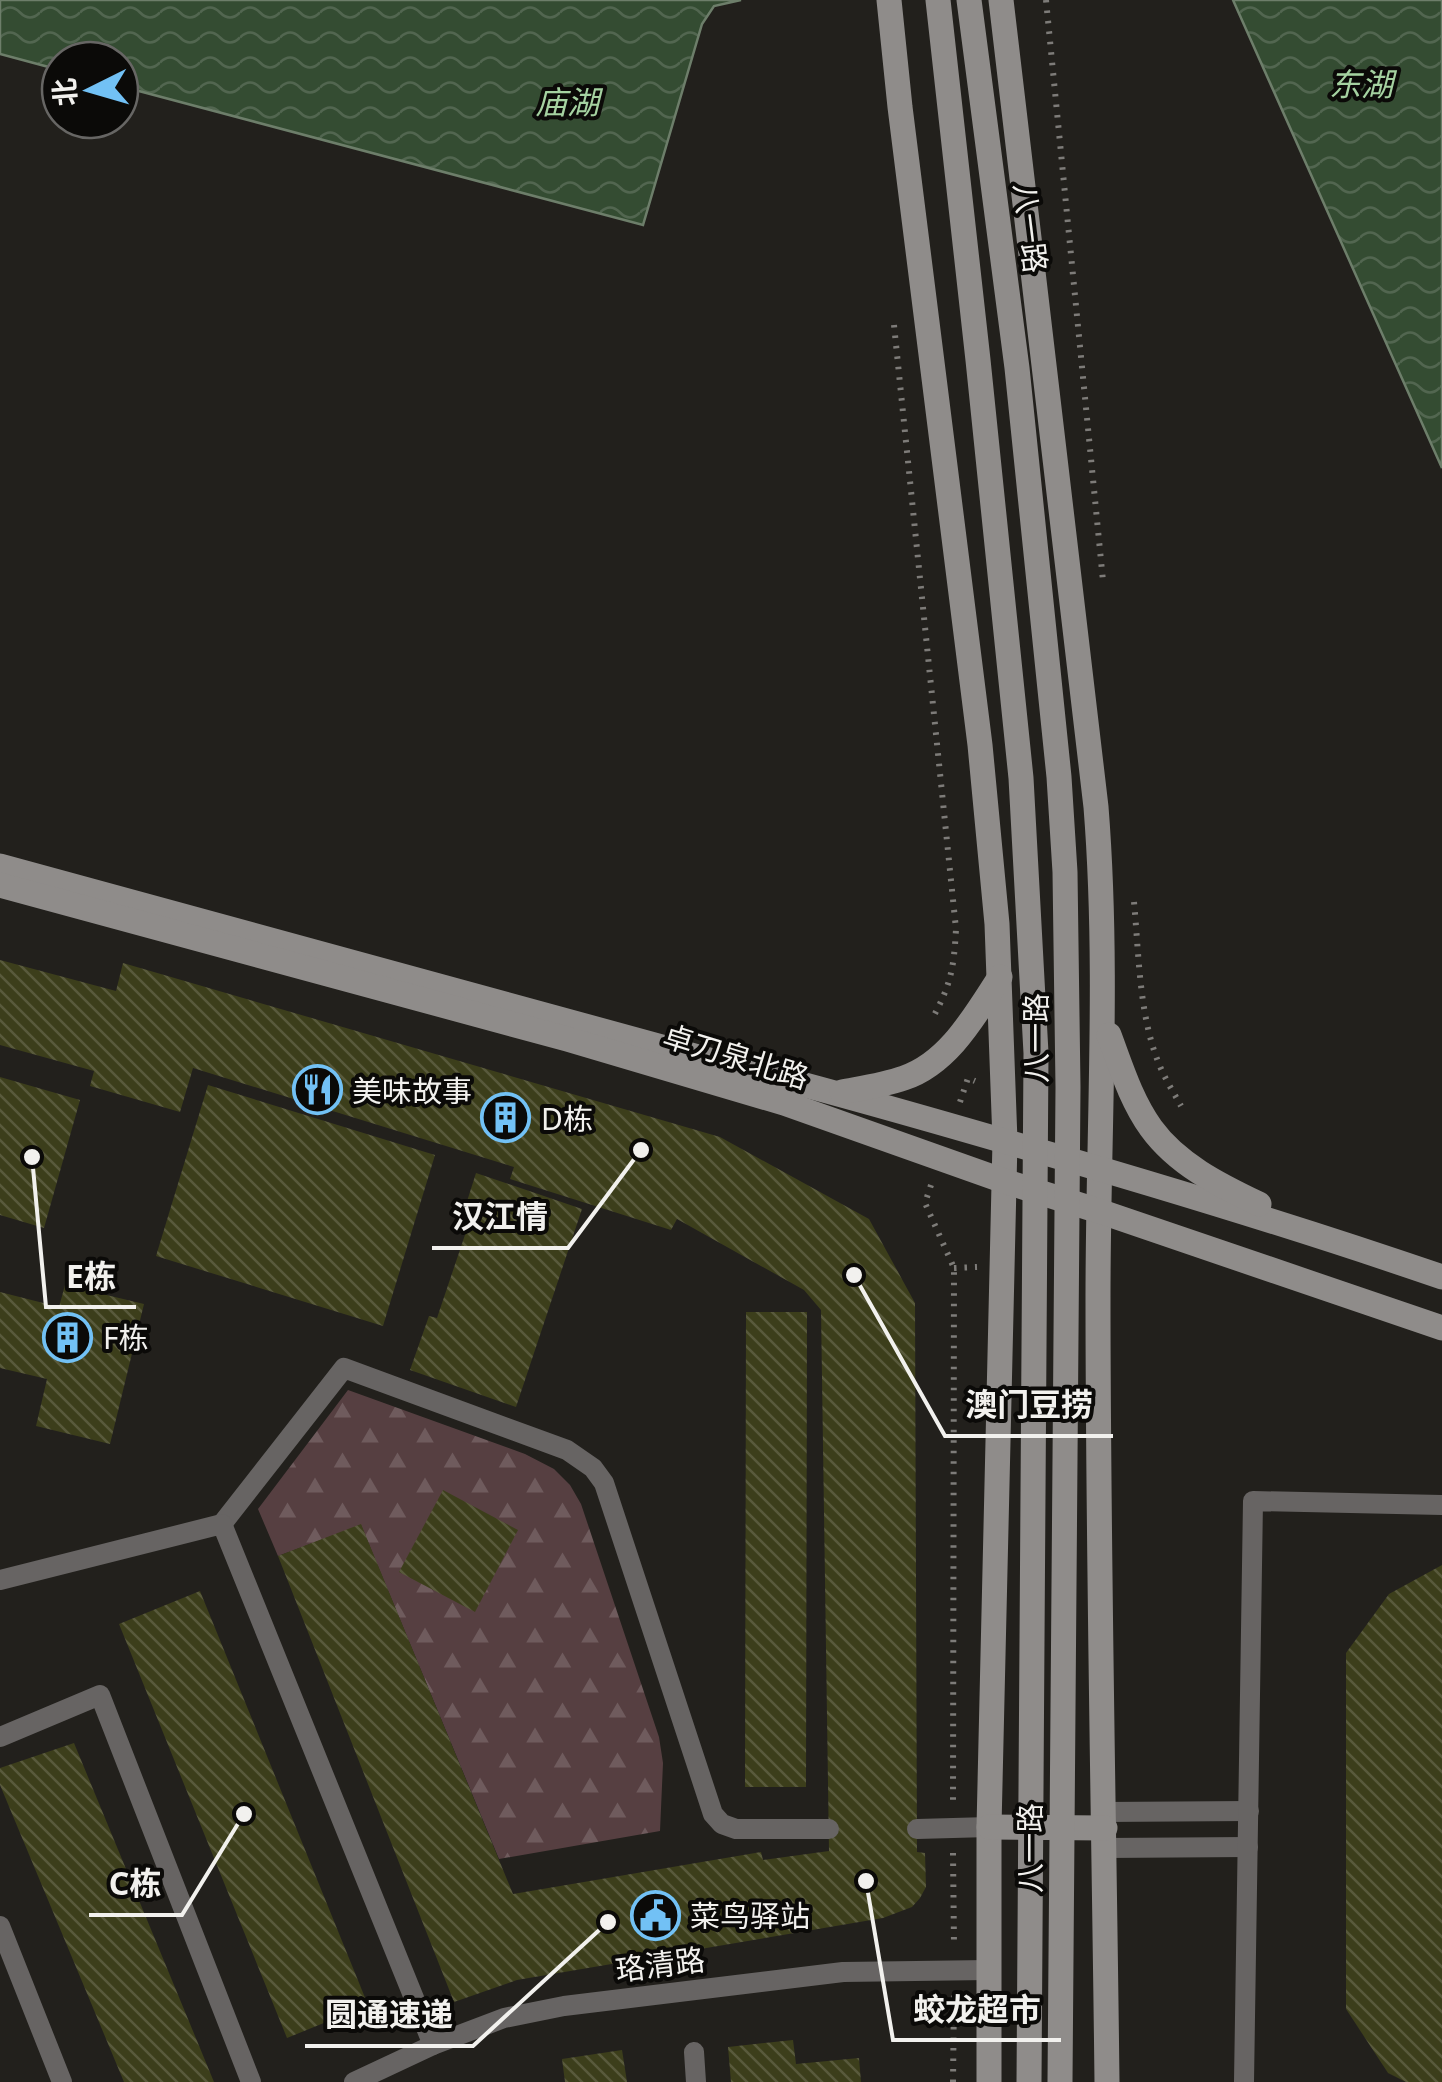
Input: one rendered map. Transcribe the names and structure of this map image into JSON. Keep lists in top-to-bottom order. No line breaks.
{"streets":{"main road":["八一路","卓刀泉北路"],"lane":["珞清路"]},"crossings":[["八一路","卓刀泉北路"],["八一路","珞清路"]],"water":["东湖","庙湖"],"places":{"restaurant":["美味故事"],"building":["D栋","F栋"],"other":["汉江情","E栋","澳门豆捞","C栋","蛟龙超市","圆通速递"],"public building":["菜鸟驿站"]},"north":"left"}
